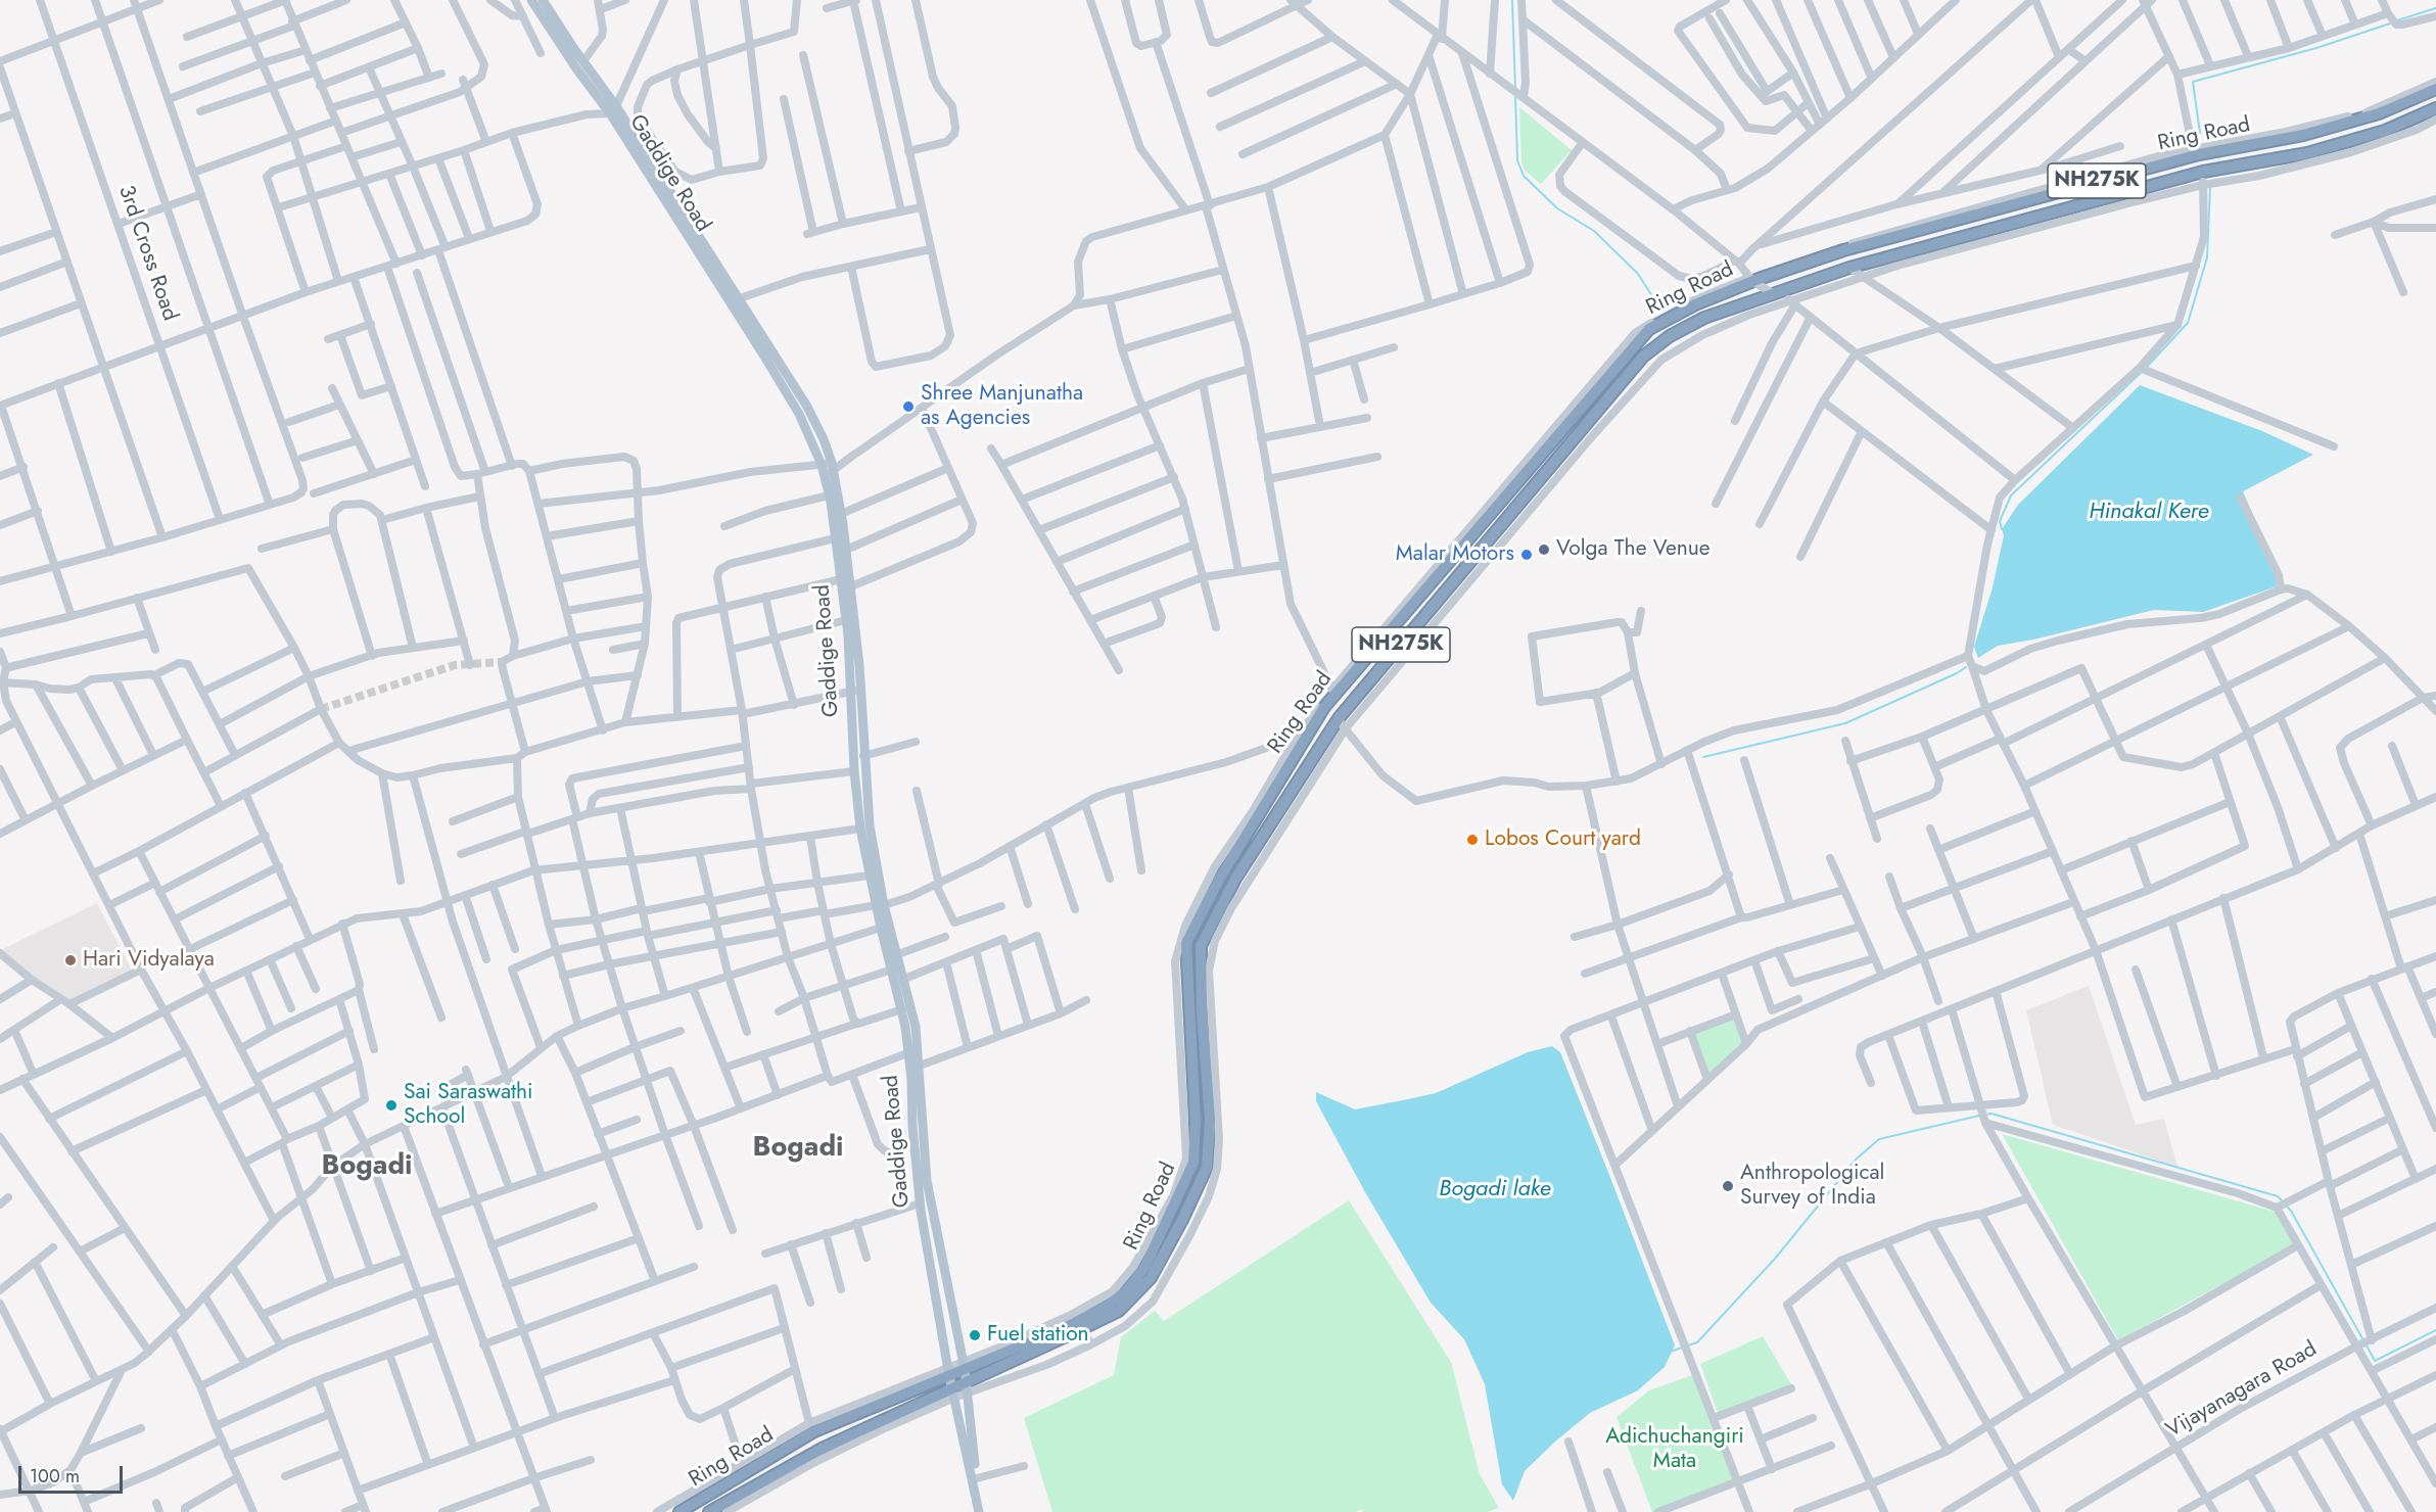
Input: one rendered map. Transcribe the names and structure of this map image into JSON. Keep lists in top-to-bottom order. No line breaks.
{"streets":{"highway":["Ring Road","NH275K"],"main road":["Gaddige Road"],"street":["3rd Cross Road","Vijayanagara Road"]},"crossings":[["Ring Road","Gaddige Road"]],"districts":["Bogadi","Bogadi"],"water":["Hinakal Kere","Bogadi lake"],"parks":["Adichuchangiri Mata"],"places":["Shree Manjunatha as Agencies","Volga The Venue","Malar Motors","Lobos Court yard","Hari Vidyalaya","Sai Saraswathi School","Anthropological Survey of India","Fuel station"],"scale_bar":"100 m"}
